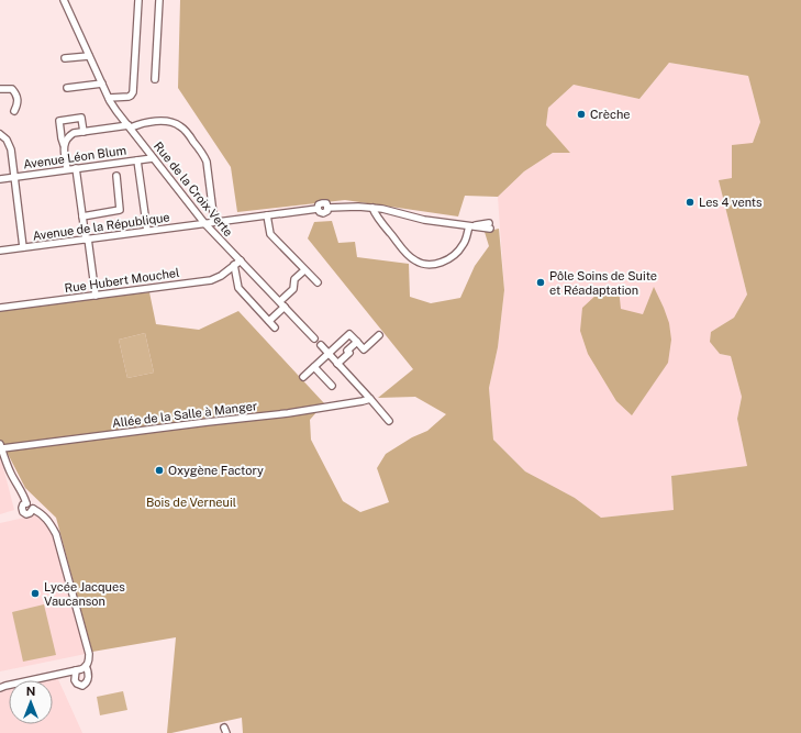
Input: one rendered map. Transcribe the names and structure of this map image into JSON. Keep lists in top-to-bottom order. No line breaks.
{"streets":{"street":["Avenue Léon Blum","Rue de la Croix Verte","Avenue de la République","Rue Hubert Mouchel","Allée de la Salle à Manger"]},"crossings":[["Avenue Léon Blum","Rue de la Croix Verte"],["Rue de la Croix Verte","Avenue de la République"],["Rue de la Croix Verte","Rue Hubert Mouchel"]],"parks":["Bois de Verneuil"],"places":["Crèche","Les 4 vents","Pôle Soins de Suite et Réadaptation","Oxygène Factory","Lycée Jacques Vaucanson"],"north":"top"}
